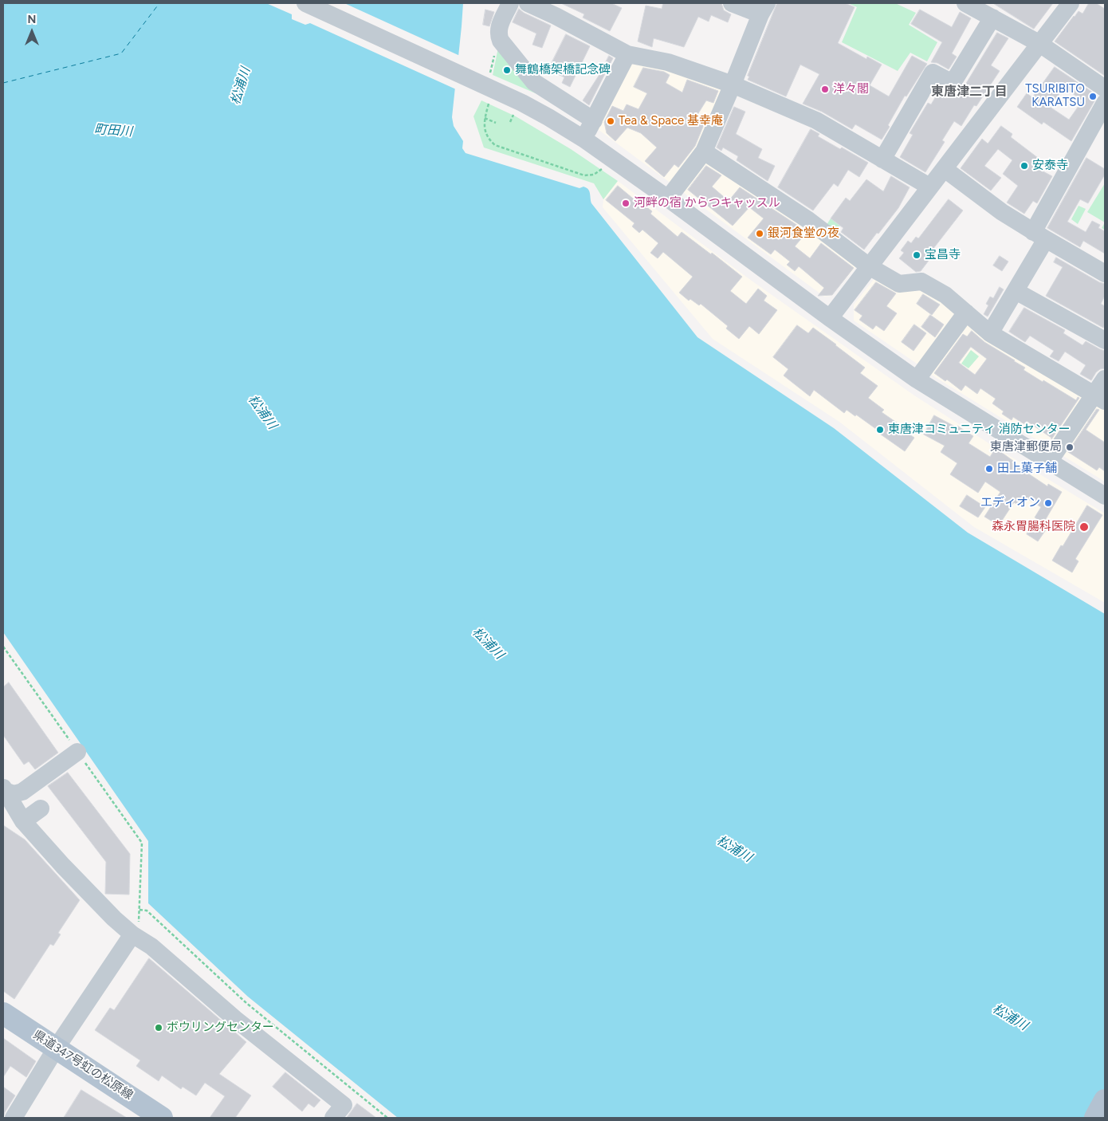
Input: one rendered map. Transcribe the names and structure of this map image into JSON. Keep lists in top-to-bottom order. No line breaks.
{"streets":{"main road":["県道347号虹の松原線"]},"districts":["東唐津二丁目"],"water":["松浦川","町田川"],"places":["舞鶴橋架橋記念碑","洋々閣","TSURIBITO KARATSU","Tea & Space 基幸庵","安泰寺","河畔の宿 からつキャッスル","銀河食堂の夜","宝昌寺","東唐津コミュニティ 消防センター","東唐津郵便局","田上菓子舗","エディオン","森永胃腸科医院","ボウリングセンター"],"north":"top"}
